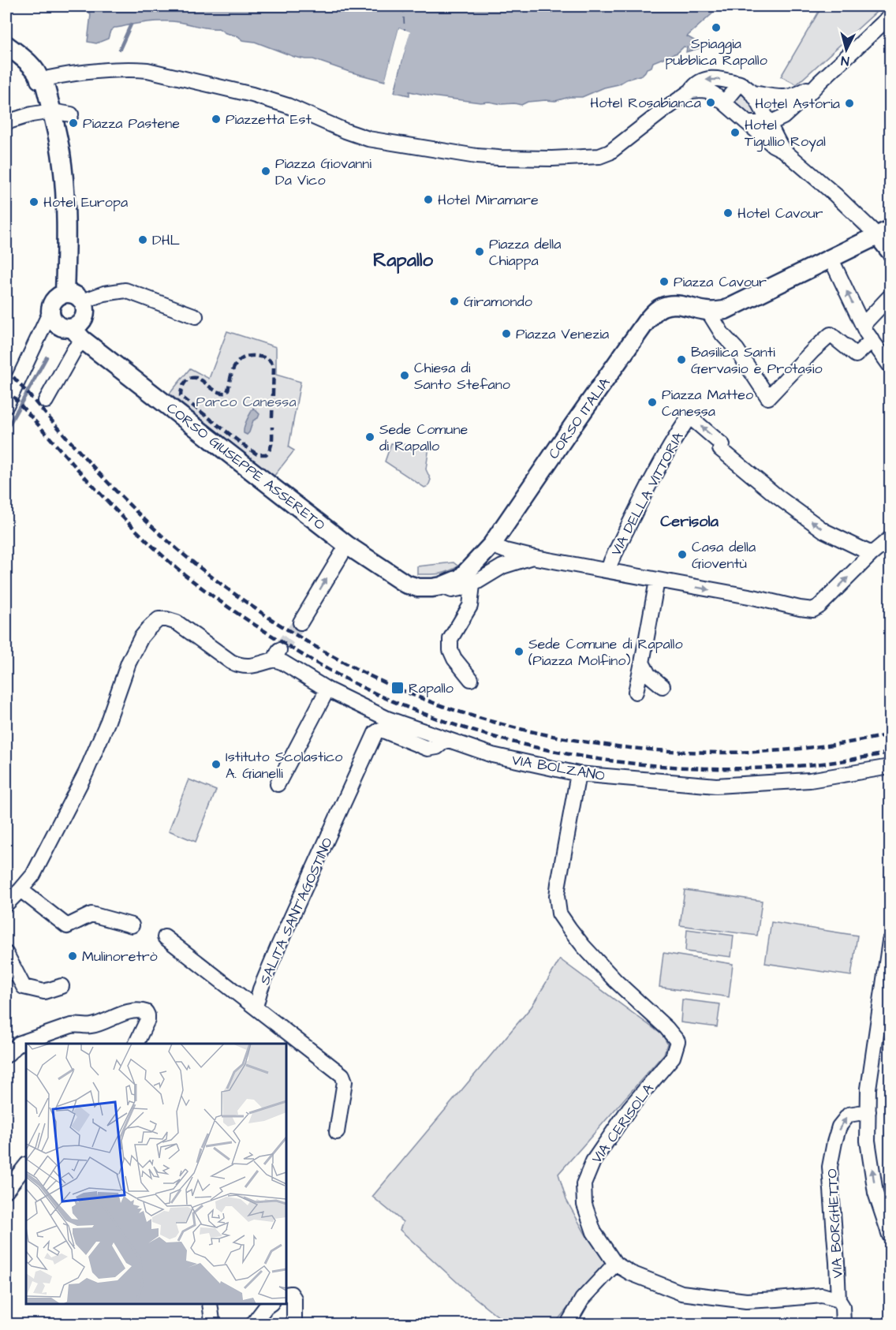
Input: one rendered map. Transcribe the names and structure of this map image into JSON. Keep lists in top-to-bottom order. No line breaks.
{"streets":{"main road":["CORSO ITALIA","CORSO GIUSEPPE ASSERETO"],"street":["VIA DELLA VITTORIA","VIA BOLZANO","SALITA SANT'AGOSTINO","VIA CERISOLA","VIA BORGHETTO"]},"crossings":[["CORSO ITALIA","CORSO GIUSEPPE ASSERETO"],["VIA BOLZANO","SALITA SANT'AGOSTINO"],["VIA BOLZANO","VIA CERISOLA"],["VIA CERISOLA","VIA BORGHETTO"]],"districts":["Rapallo","Cerisola"],"parks":["Parco Canessa"],"places":{"other":["Spiaggia pubblica Rapallo","Hotel Rosabianca","Hotel Astoria","Piazzetta Est","Piazza Pastene","Hotel Tigullio Royal","Piazza Giovanni Da Vico","Hotel Miramare","Hotel Europa","Hotel Cavour","DHL","Piazza della Chiappa","Piazza Cavour","Giramondo","Piazza Venezia","Basilica Santi Gervasio e Protasio","Chiesa di Santo Stefano","Piazza Matteo Canessa","Sede Comune di Rapallo","Casa della Gioventù","Sede Comune di Rapallo (Piazza Molfino)","Istituto Scolastico A. Gianelli","Mulinoretrò"],"transit":["Rapallo"]},"north":"bottom"}
